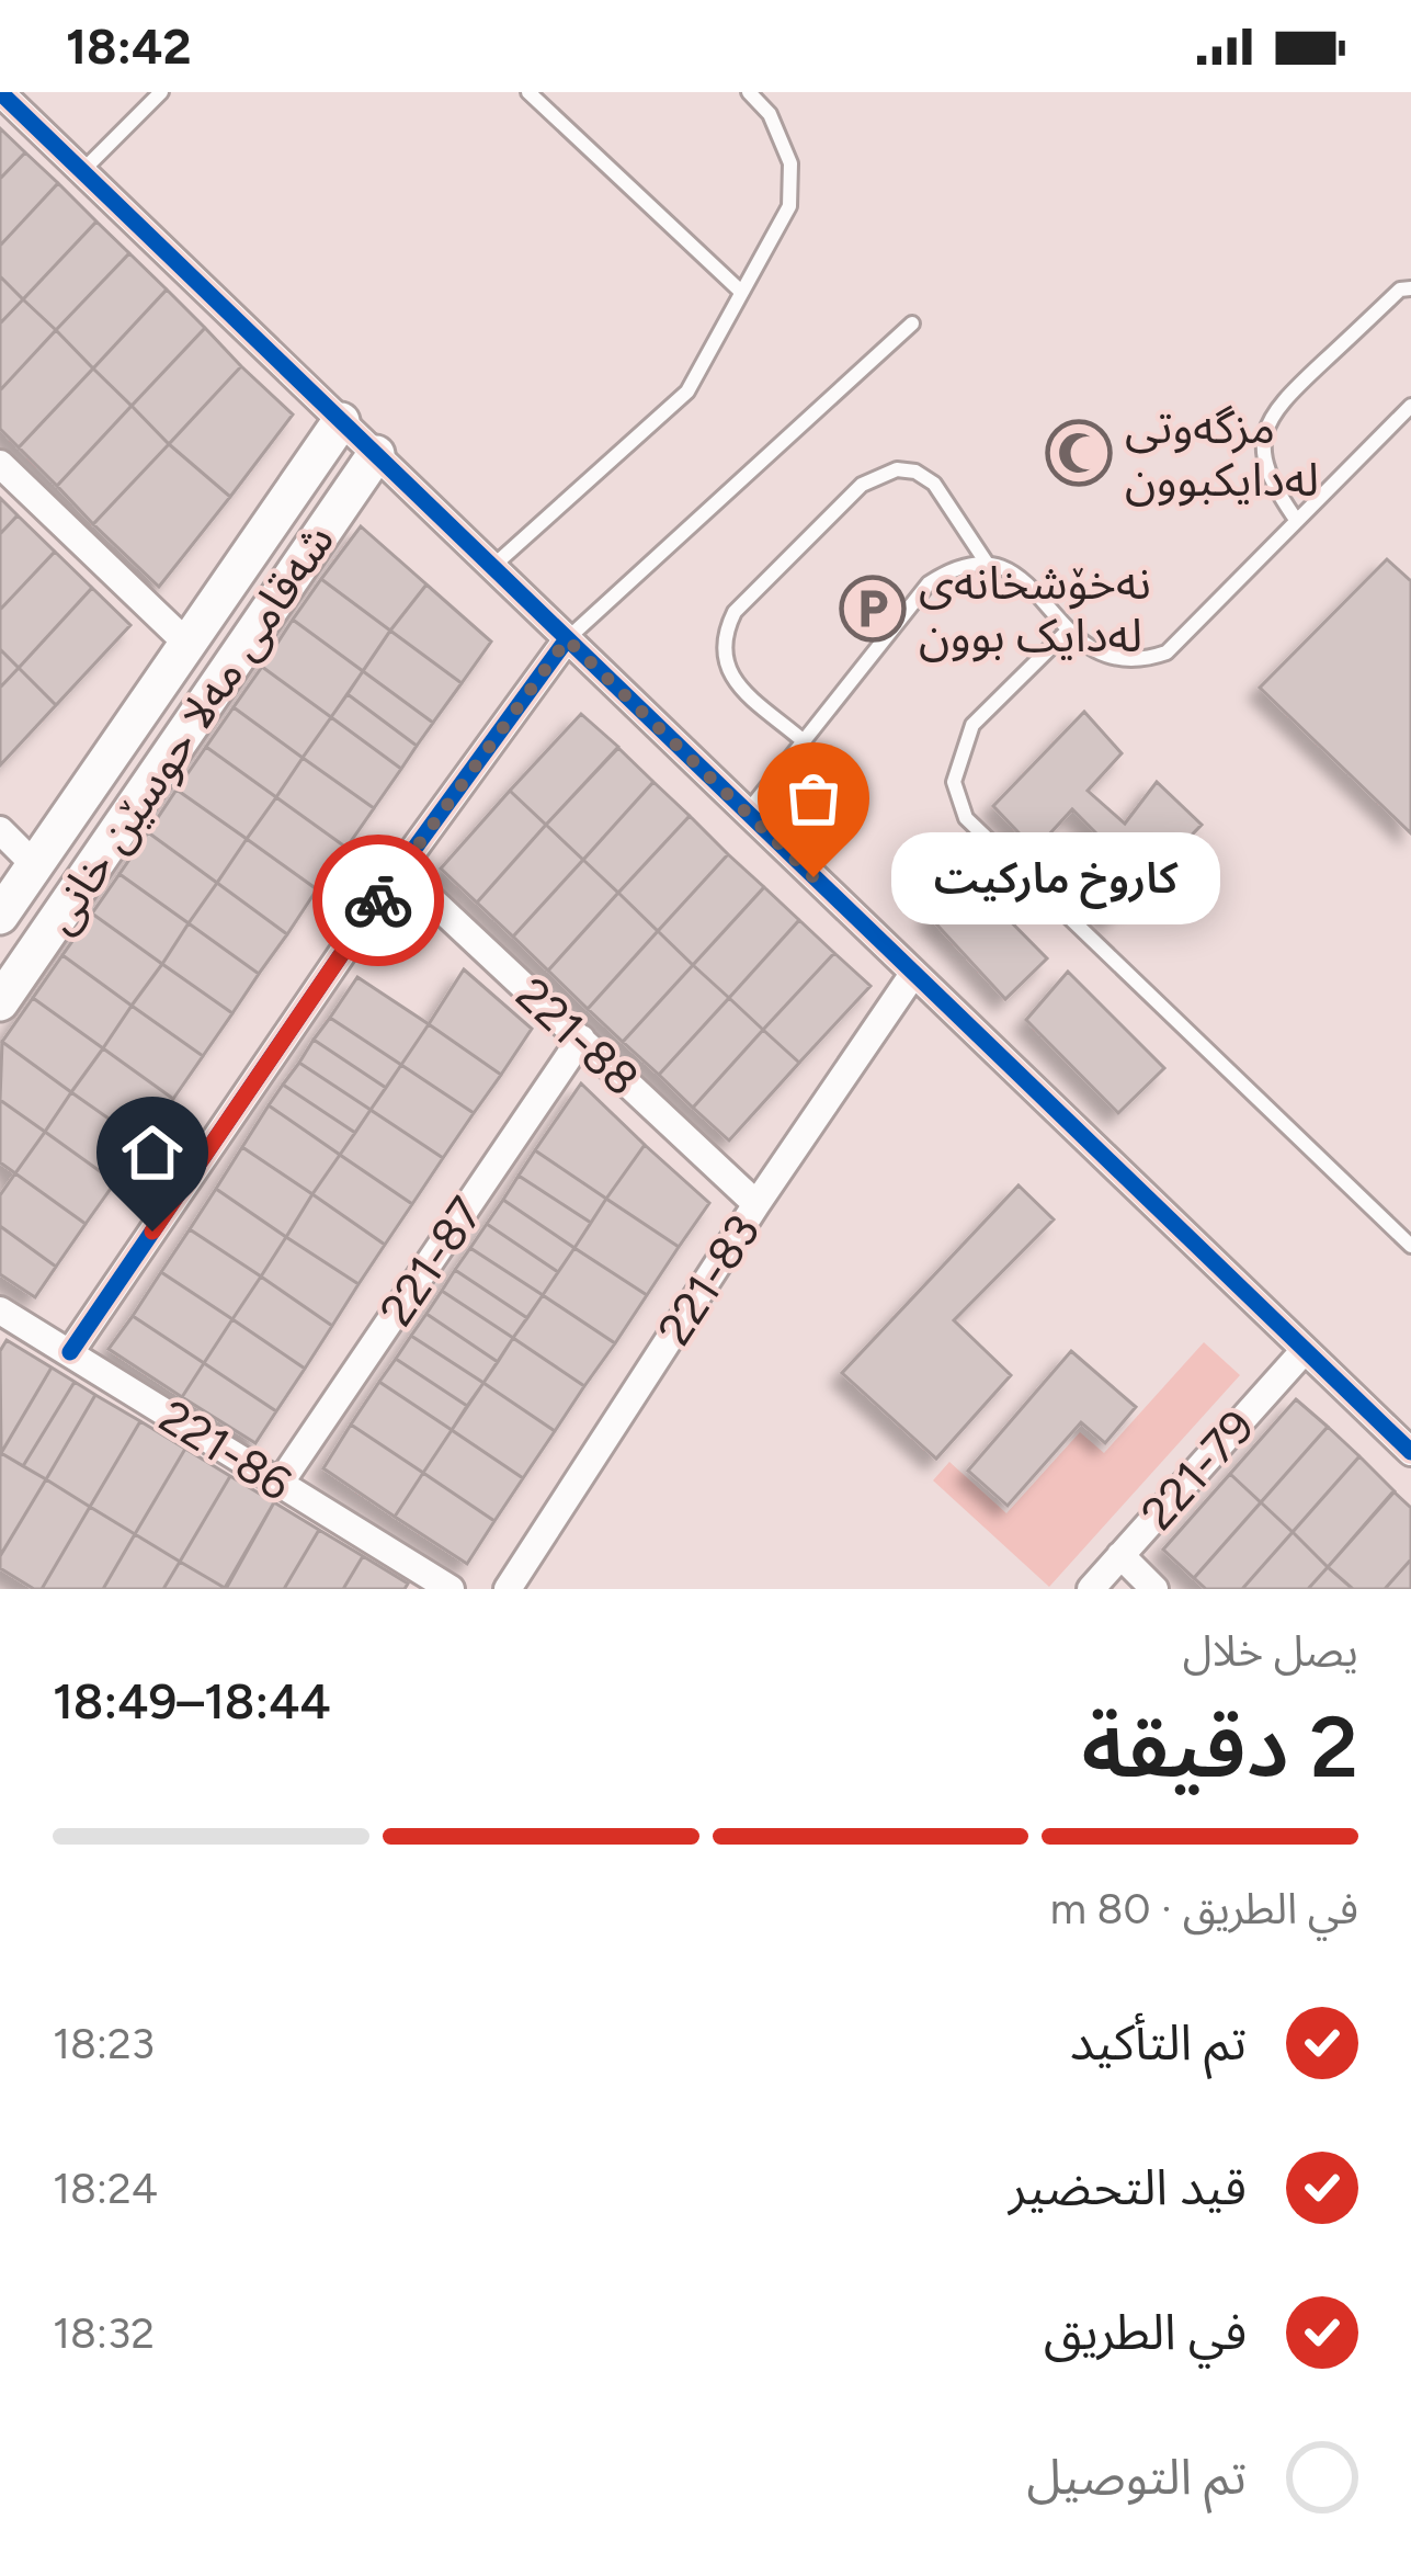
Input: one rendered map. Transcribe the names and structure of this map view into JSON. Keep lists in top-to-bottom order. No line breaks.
{"streets":{"street":["شەقامی مەلا حوسێن خانی","221-88","221-87","221-83","221-86","221-79"]},"crossings":[["221-88","221-87"],["221-88","221-83"],["221-87","221-86"]],"places":{"mosque":["مزگەوتی لەدایکبوون"],"parking":["نەخۆشخانەی لەدایک بوون"],"other":["كاروخ ماركیت"]},"page":{"status":"18:42","bubble":"كاروخ ماركیت","heading":["2 دقيقة","يصل خلال","18:44–18:49"],"bar":"في الطريق · 80 m","list":[["تم التأكيد","18:23"],["قيد التحضير","18:24"],["في الطريق","18:32"],"تم التوصيل"]}}
